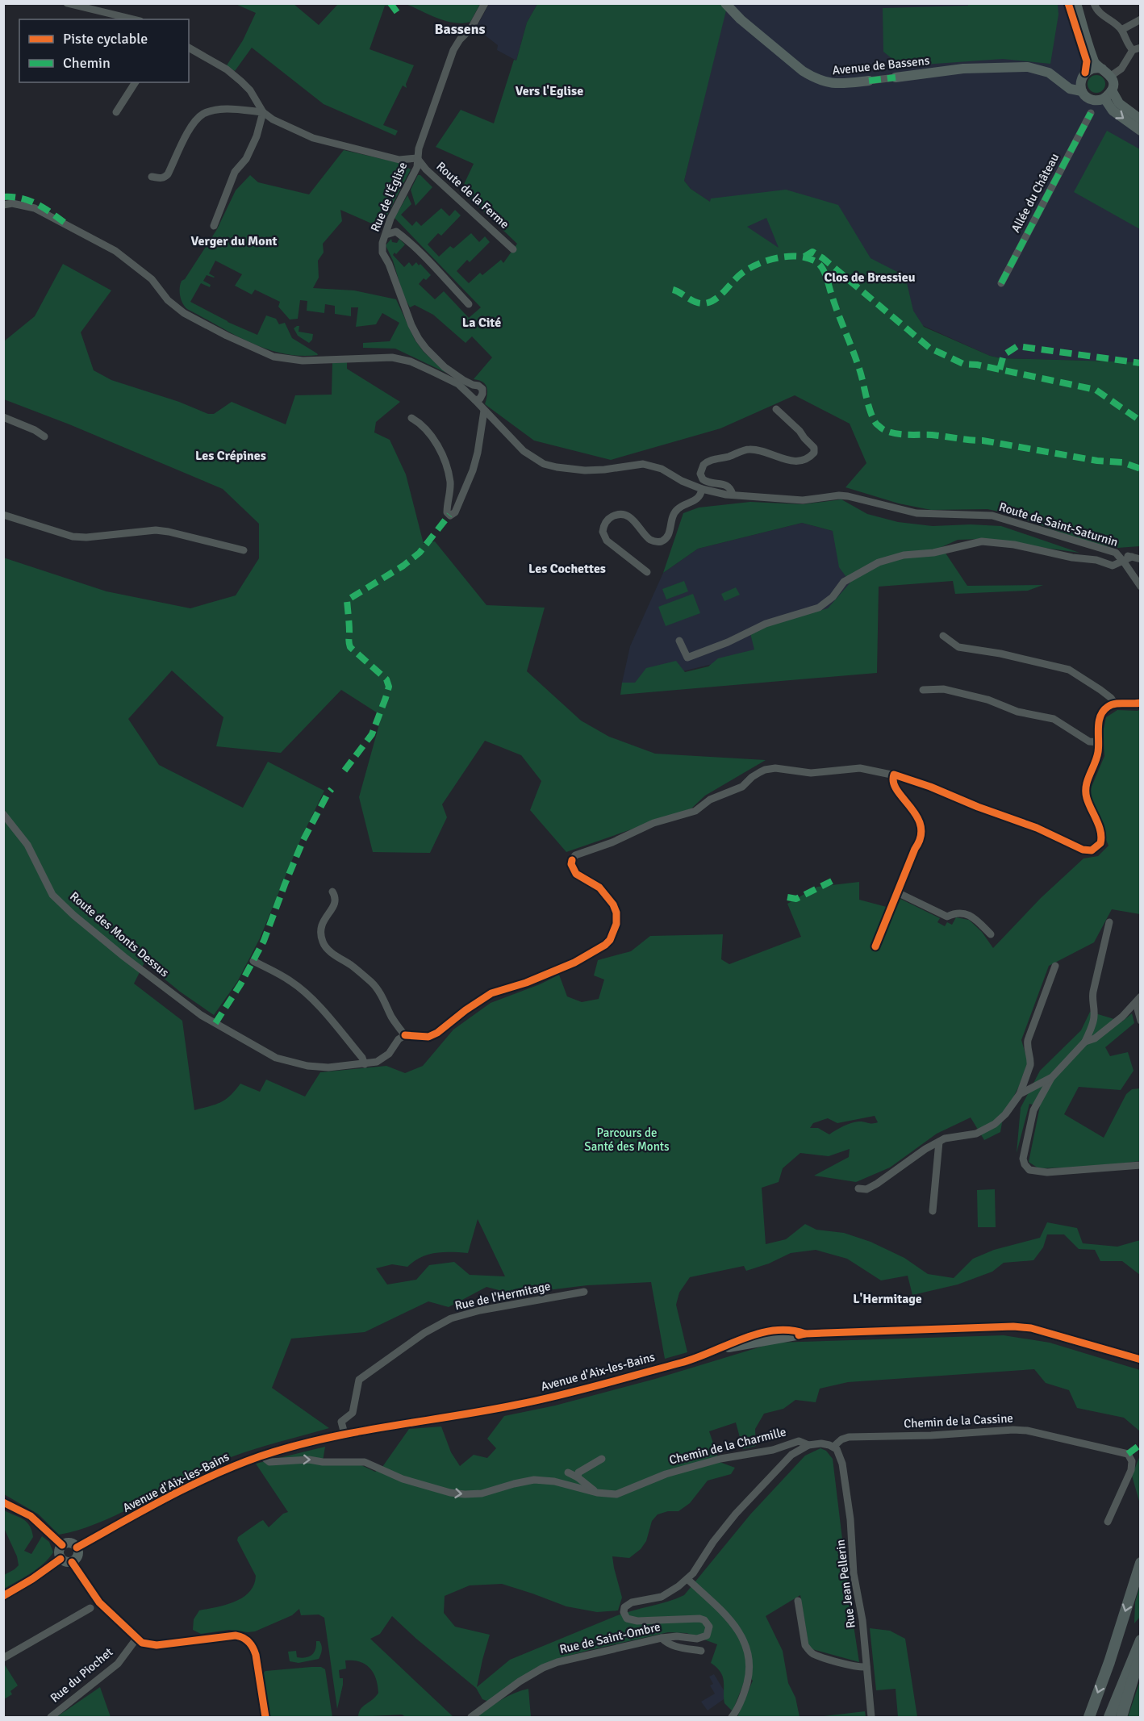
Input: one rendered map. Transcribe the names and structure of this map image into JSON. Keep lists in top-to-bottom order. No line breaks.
{"streets":{"main road":["Avenue de Bassens","Avenue d'Aix-les-Bains"],"street":["Allée du Château","Route de la Ferme","Rue de l'Église","Route de Saint-Saturnin","Route des Monts Dessus","Rue de l'Hermitage","Chemin de la Cassine","Chemin de la Charmille","Rue Jean Pellerin","Rue de Saint-Ombre","Rue du Piochet"]},"crossings":[["Route de la Ferme","Rue de l'Église"],["Rue de l'Église","Route de Saint-Saturnin"],["Rue de l'Hermitage","Avenue d'Aix-les-Bains"],["Avenue d'Aix-les-Bains","Chemin de la Charmille"],["Chemin de la Cassine","Chemin de la Charmille"],["Chemin de la Cassine","Rue Jean Pellerin"]],"one_way":["Chemin de la Charmille"],"districts":["Bassens","Vers l'Eglise","Verger du Mont","Clos de Bressieu","La Cité","Les Crépines","Les Cochettes","L'Hermitage"],"parks":["Parcours de Santé des Monts"],"legend":["Piste cyclable","Chemin"]}
